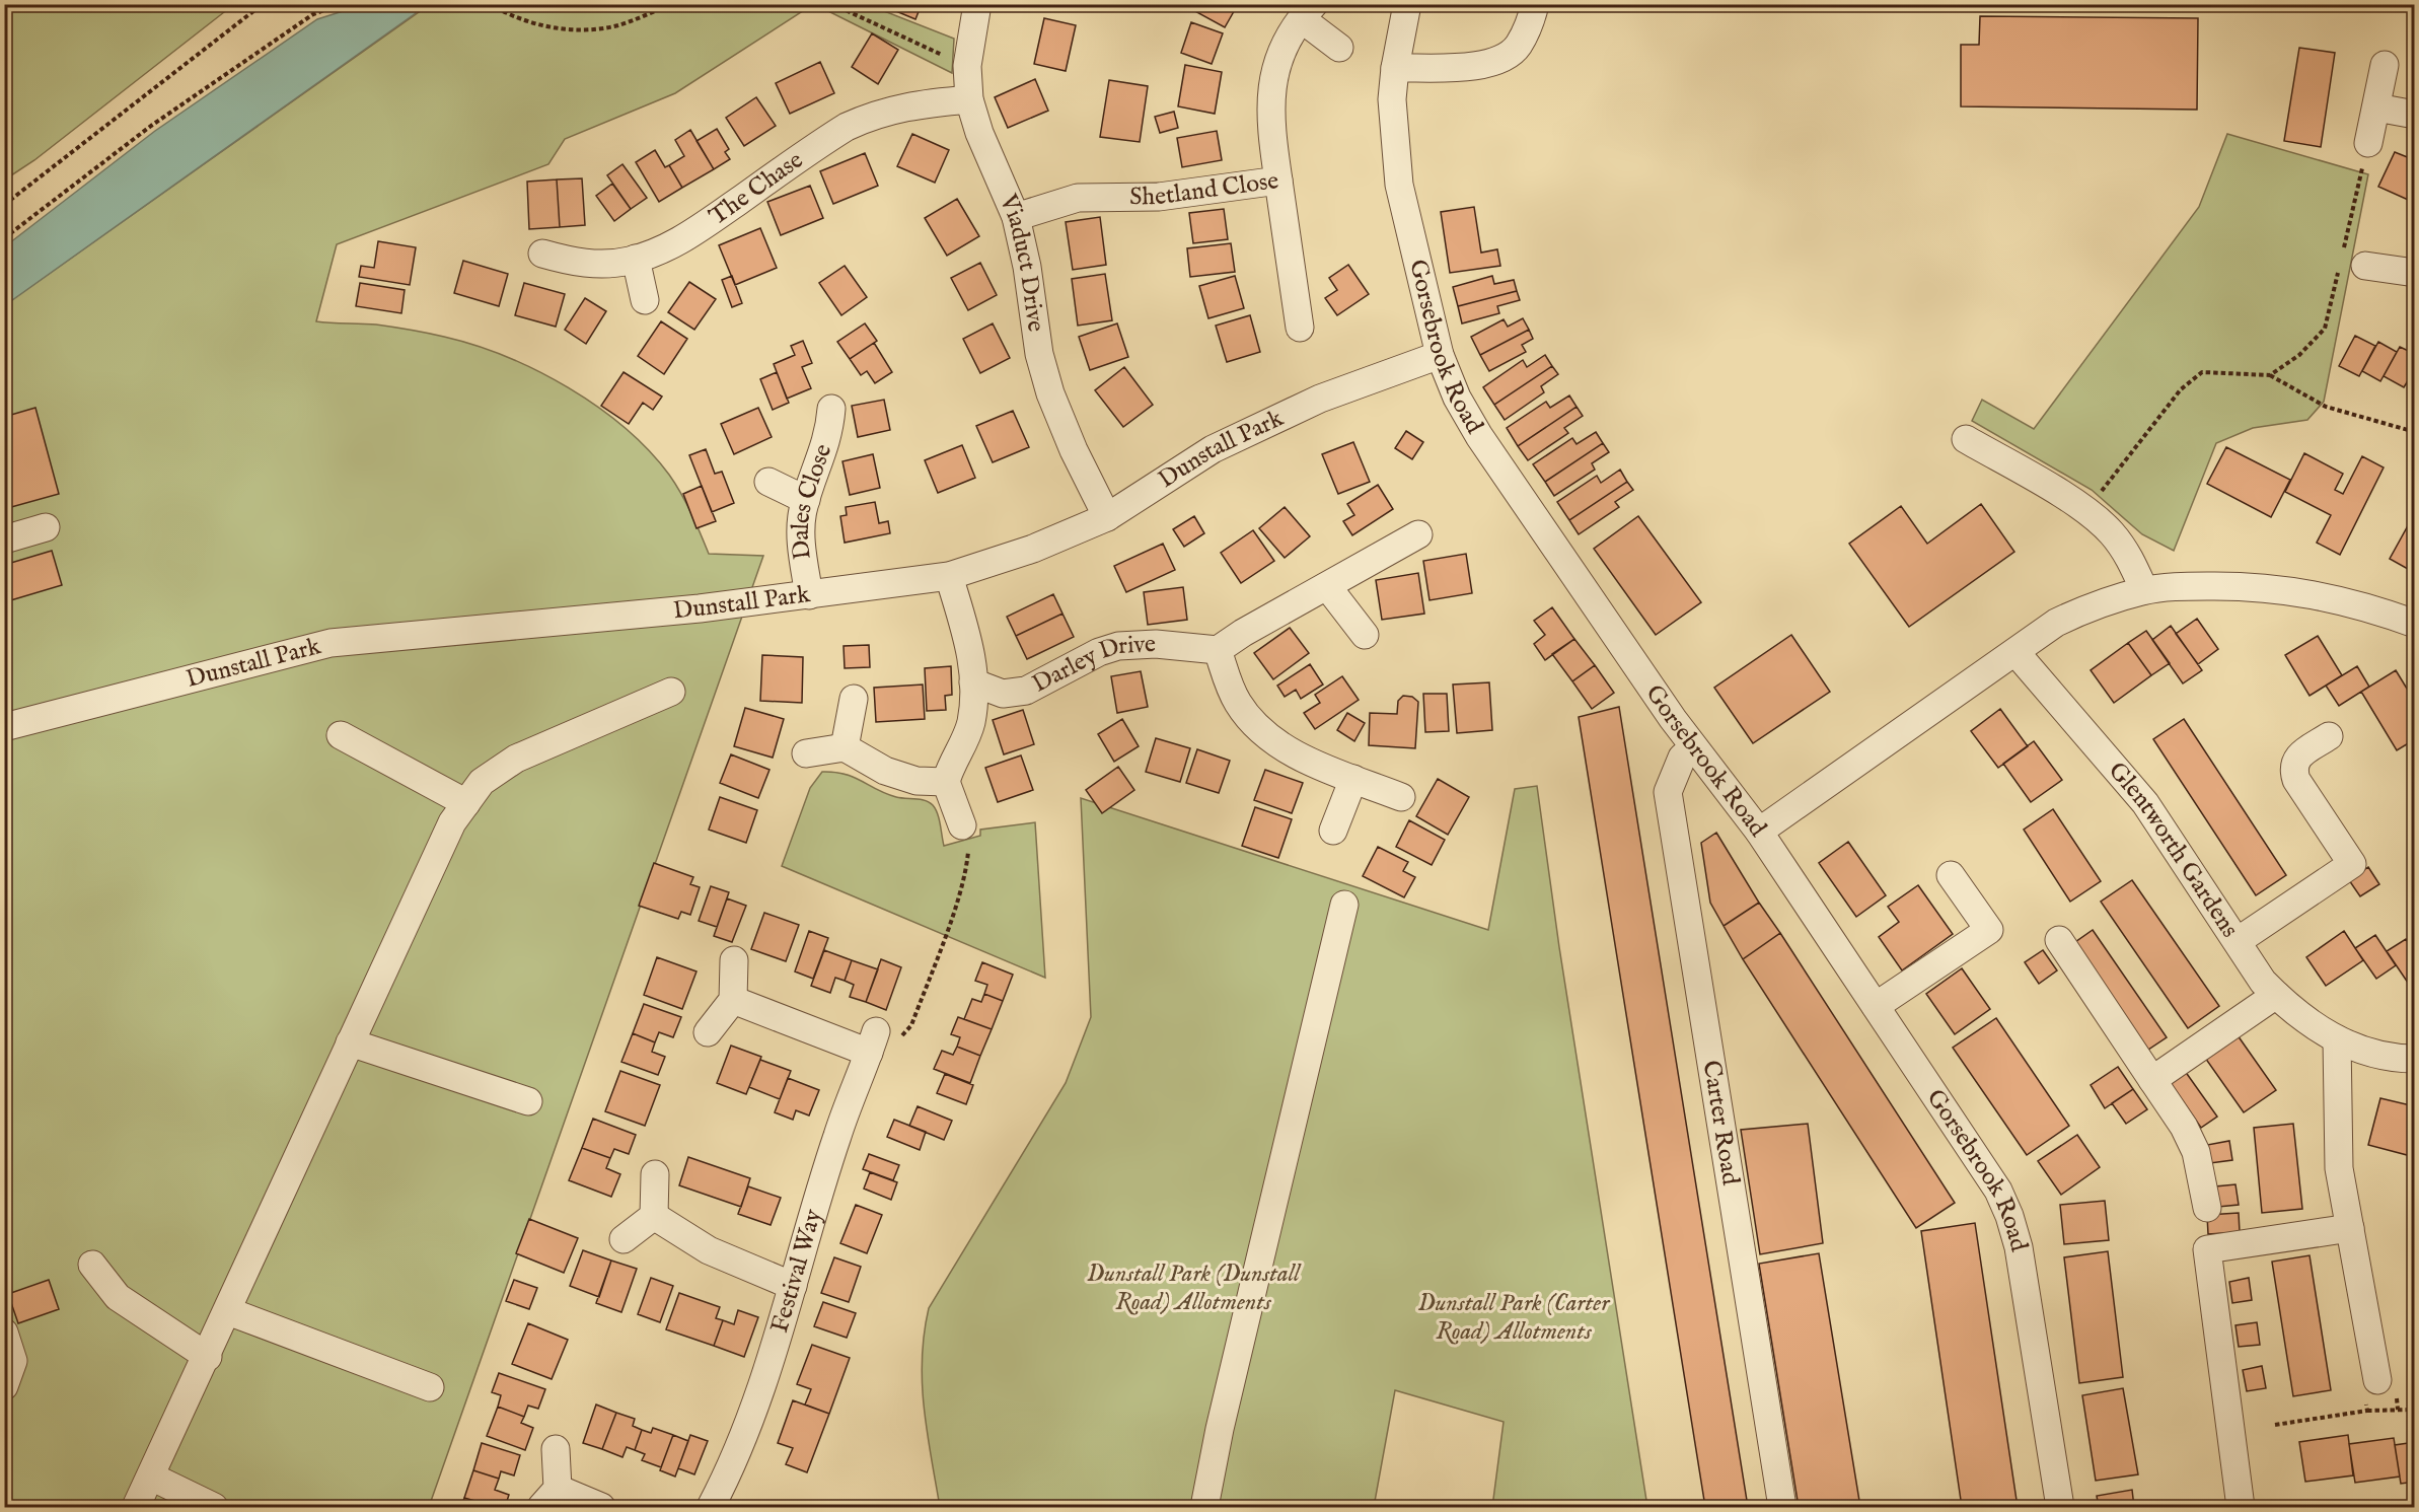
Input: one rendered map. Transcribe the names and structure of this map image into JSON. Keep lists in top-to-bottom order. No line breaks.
{"streets":{"street":["Shetland Close","The Chase","Viaduct Drive","Gorsebrook Road","Dunstall Park","Dales Close","Darley Drive","Glentworth Gardens","Carter Road","Festival Way"]},"crossings":[["Shetland Close","Viaduct Drive"],["The Chase","Viaduct Drive"],["Viaduct Drive","Dunstall Park"],["Gorsebrook Road","Dunstall Park"],["Gorsebrook Road","Carter Road"],["Dunstall Park","Dales Close"]],"parks":["Dunstall Park (Dunstall Road) Allotments","Dunstall Park (Carter Road) Allotments"]}
